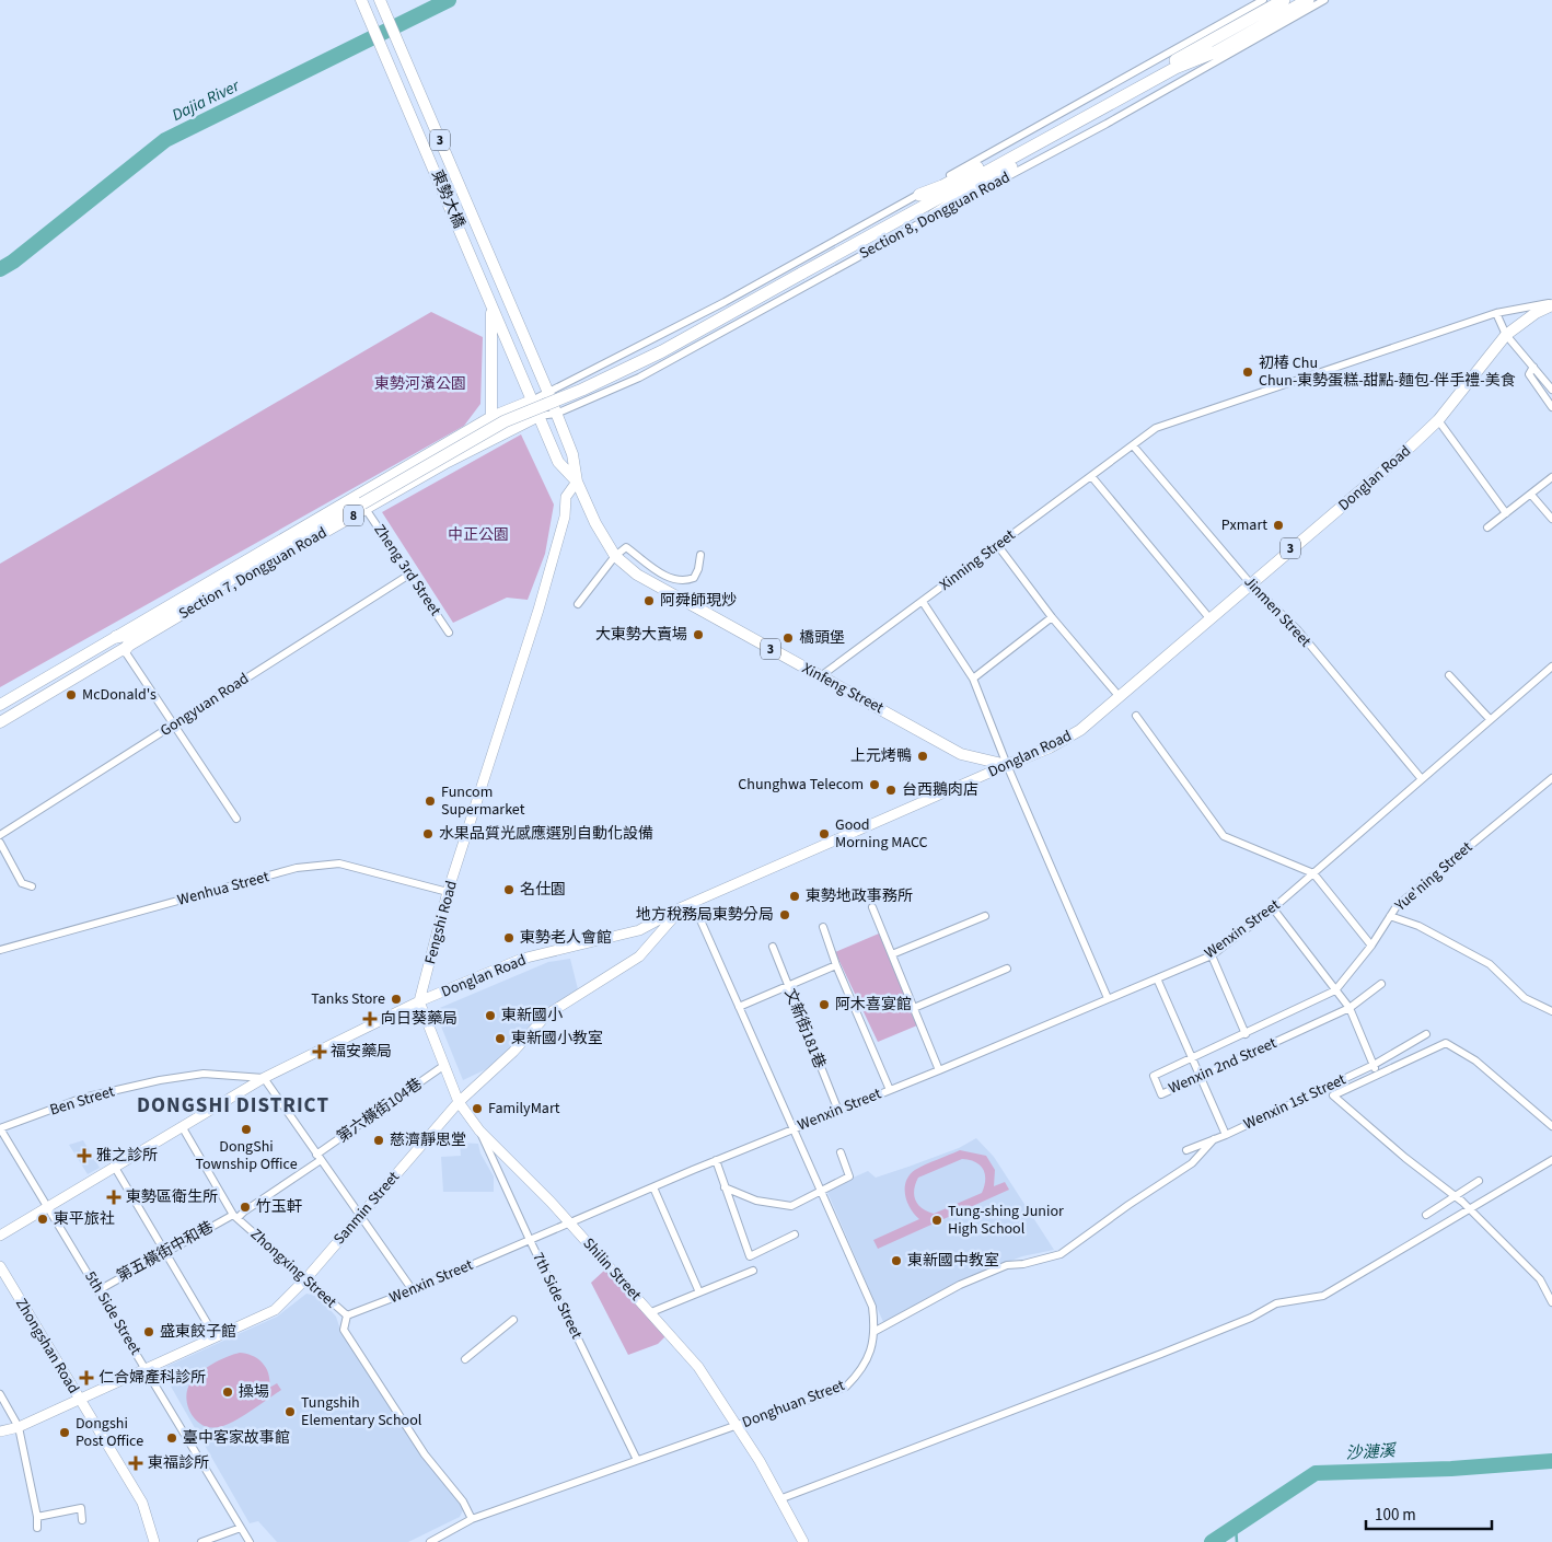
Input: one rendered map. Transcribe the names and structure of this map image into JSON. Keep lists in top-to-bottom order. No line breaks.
{"streets":{"main road":["3","東勢大橋","Donglan Road","8","Section 7, Dongguan Road","Xinfeng Street"],"street":["Section 8, Dongguan Road","Xinning Street","Zheng 3rd Street","Jinmen Street","Gongyuan Road","Yue'ning Street","Wenhua Street","Fengshi Road","Wenxin Street","文新街181巷","Wenxin 2nd Street","Ben Street","Wenxin 1st Street","第六橫街104巷","Sanmin Street","第五橫街中和巷","Zhongxing Street","Shilin Street","7th Side Street","5th Side Street","Zhongshan Road","Donghuan Street"]},"crossings":[["3","東勢大橋"],["3","Section 8, Dongguan Road"],["3","Section 7, Dongguan Road"],["3","Xinfeng Street"],["3","Fengshi Road"],["東勢大橋","Section 8, Dongguan Road"],["東勢大橋","Section 7, Dongguan Road"],["Section 8, Dongguan Road","Section 7, Dongguan Road"],["Donglan Road","Xinning Street"],["Donglan Road","Jinmen Street"],["Donglan Road","Xinfeng Street"],["Donglan Road","Fengshi Road"],["Donglan Road","Sanmin Street"],["Donglan Road","Shilin Street"],["Donglan Road","Donghuan Street"],["Xinning Street","Jinmen Street"],["Xinning Street","Xinfeng Street"],["Zheng 3rd Street","Section 7, Dongguan Road"],["Zheng 3rd Street","Gongyuan Road"],["Xinfeng Street","Fengshi Road"],["Yue'ning Street","Wenxin 2nd Street"],["Wenhua Street","Fengshi Road"],["Fengshi Road","Shilin Street"],["Wenxin Street","文新街181巷"],["Wenxin Street","Wenxin 1st Street"],["Wenxin Street","Zhongxing Street"],["Wenxin Street","Shilin Street"],["Wenxin Street","7th Side Street"],["Wenxin Street","Donghuan Street"],["Wenxin 2nd Street","Wenxin 1st Street"],["Ben Street","5th Side Street"],["第六橫街104巷","第五橫街中和巷"],["第六橫街104巷","Zhongxing Street"],["第六橫街104巷","Shilin Street"],["Sanmin Street","Zhongxing Street"],["Sanmin Street","Shilin Street"],["Sanmin Street","5th Side Street"],["Sanmin Street","Zhongshan Road"],["第五橫街中和巷","Zhongxing Street"],["第五橫街中和巷","5th Side Street"],["Zhongxing Street","Donghuan Street"],["Shilin Street","7th Side Street"],["Shilin Street","Donghuan Street"],["7th Side Street","Donghuan Street"]],"districts":["DONGSHI DISTRICT"],"water":["Dajia River","沙漣溪"],"parks":["東勢河濱公園","中正公園"],"places":{"other":["初椿 Chu Chun-東勢蛋糕-甜點-麵包-伴手禮-美食","Pxmart","阿舜師現炒","大東勢大賣場","橋頭堡","McDonald's","上元烤鴨","Chunghwa Telecom","台西鵝肉店","Funcom Supermarket","水果品質光感應選別自動化設備","Good Morning MACC","名仕園","東勢地政事務所","地方稅務局東勢分局","東勢老人會館","Tanks Store","阿木喜宴館","東新國小","東新國小教室","FamilyMart","DongShi Township Office","慈濟靜思堂","竹玉軒","東平旅社","Tung-shing Junior High School","東新國中教室","盛東餃子館","操場","Tungshih Elementary School","Dongshi Post Office","臺中客家故事館"],"health":["向日葵藥局","福安藥局","雅之診所","東勢區衛生所","仁合婦產科診所","東福診所"]},"scale_bar":"100 m"}
